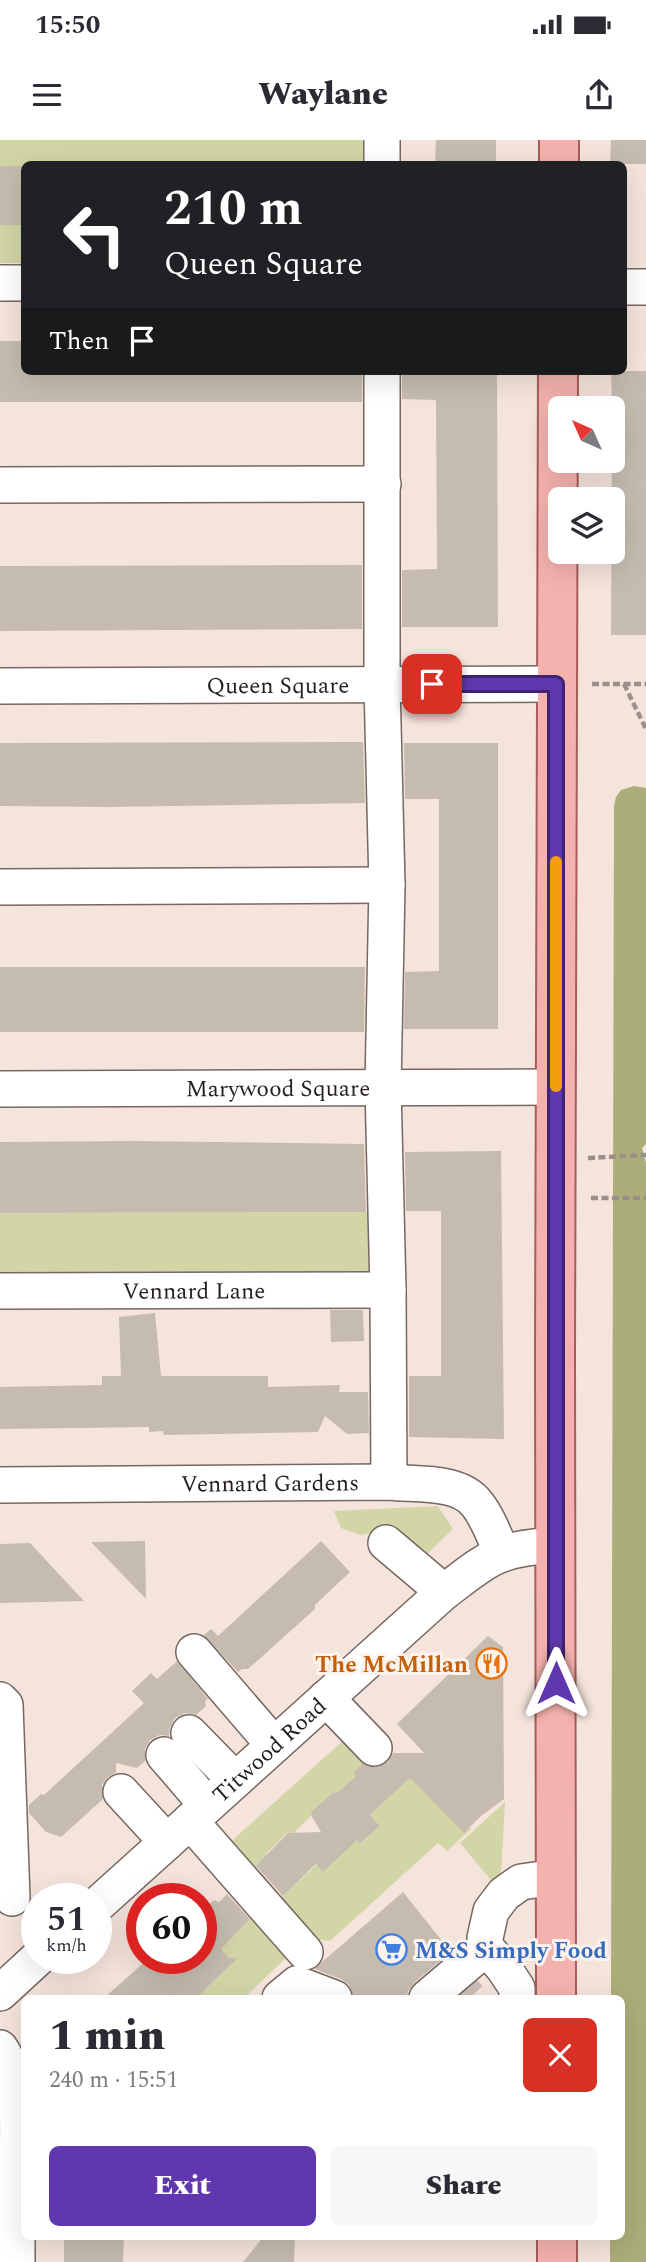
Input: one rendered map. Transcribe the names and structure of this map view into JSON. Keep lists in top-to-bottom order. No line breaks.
{"streets":{"street":["Queen Square","Marywood Square","Vennard Lane","Vennard Gardens","Titwood Road"]},"crossings":[["Vennard Gardens","Titwood Road"]],"places":{"restaurant":["The McMillan"],"supermarket":["M&S Simply Food"]},"north":"top left","page":{"status":"15:50","header":"Waylane","turn":["210 m","Queen Square"],"then":"Then","speed":"51 km/h","limit":"60","heading":["1 min","240 m · 15:51"],"buttons":["Exit","Share"]}}
